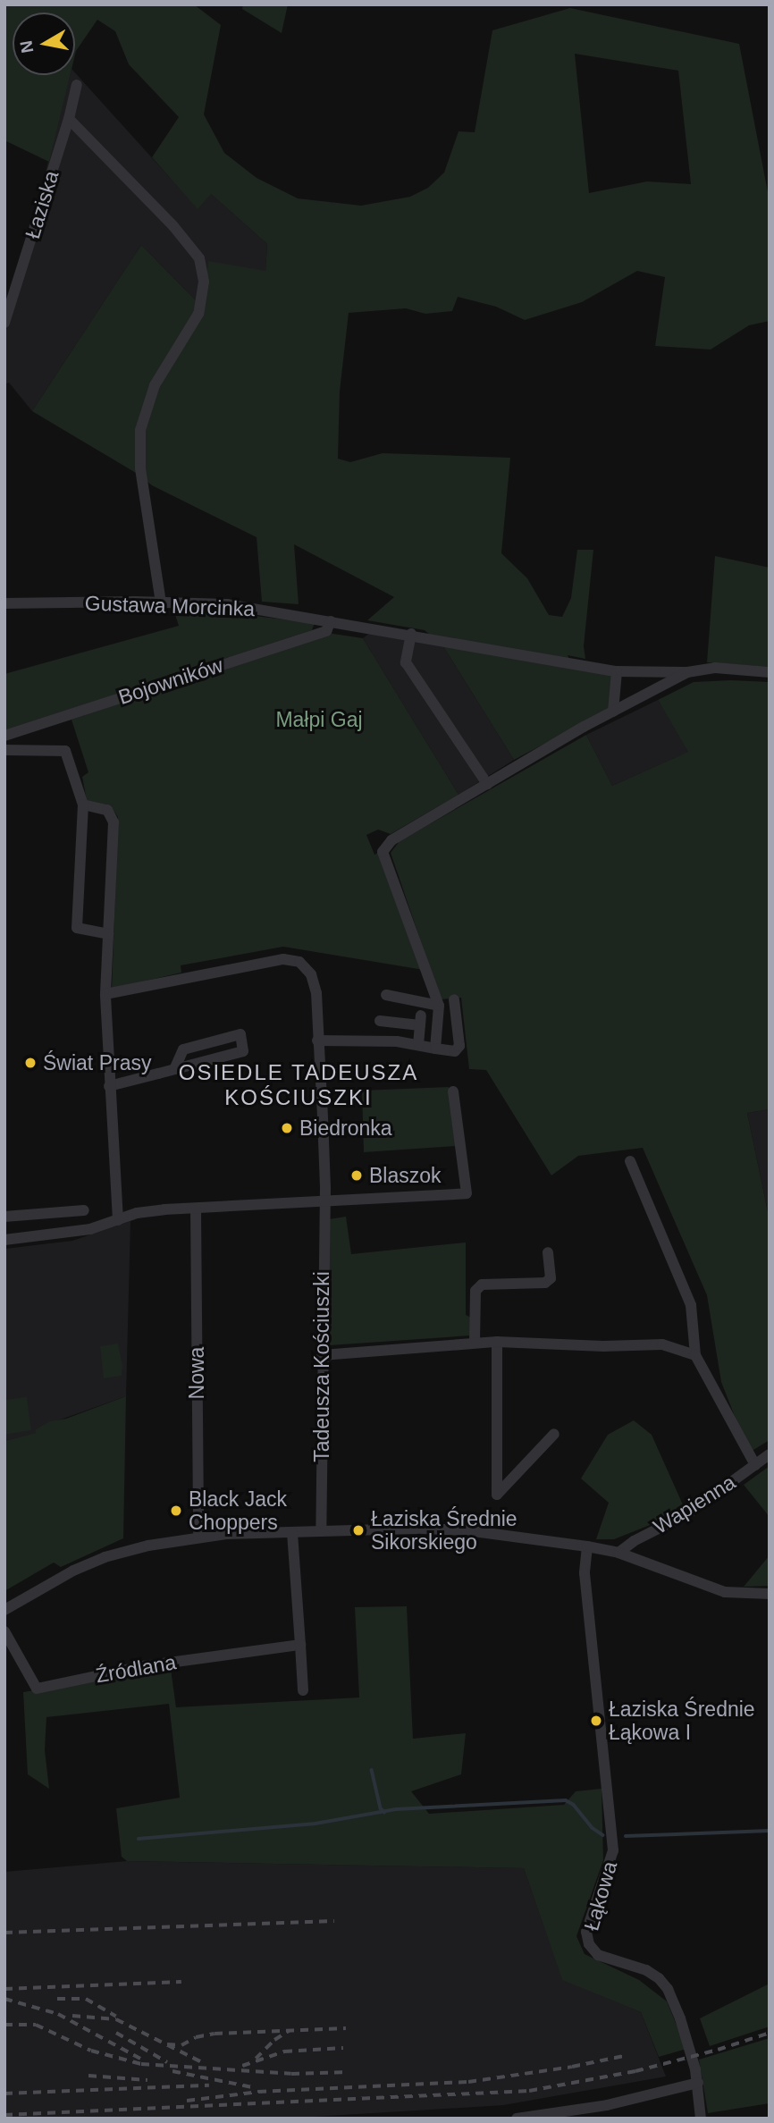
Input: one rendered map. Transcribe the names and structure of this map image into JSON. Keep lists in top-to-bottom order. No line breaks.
{"streets":{"street":["Łaziska","Gustawa Morcinka","Bojowników","Tadeusza Kościuszki","Nowa","Wapienna","Źródlana","Łąkowa"]},"crossings":[["Gustawa Morcinka","Bojowników"]],"districts":["OSIEDLE TADEUSZA KOŚCIUSZKI"],"parks":["Małpi Gaj"],"places":["Świat Prasy","Biedronka","Blaszok","Black Jack Choppers","Łaziska Średnie Sikorskiego","Łaziska Średnie Łąkowa I"],"north":"left"}
